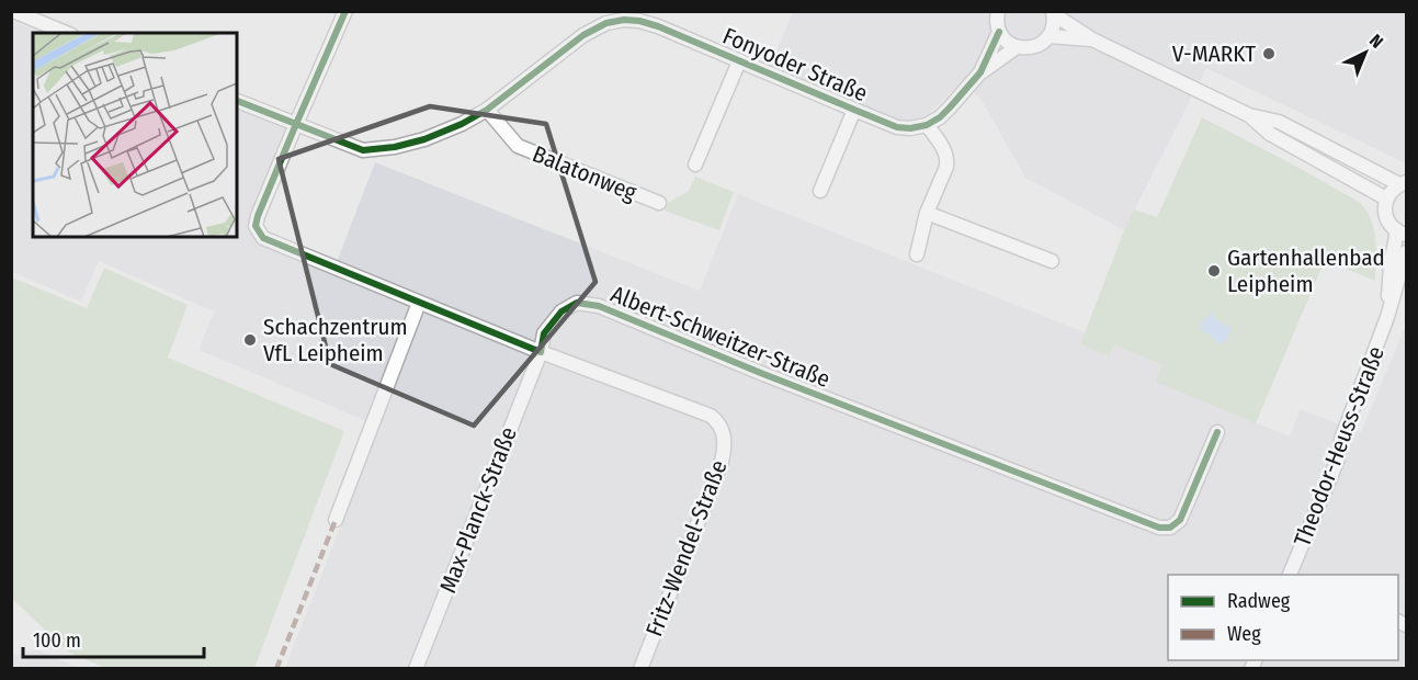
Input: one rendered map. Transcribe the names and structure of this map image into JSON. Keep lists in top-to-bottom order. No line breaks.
{"streets":{"street":["Fonyoder Straße","Balatonweg","Albert-Schweitzer-Straße","Theodor-Heuss-Straße","Max-Planck-Straße","Fritz-Wendel-Straße"]},"crossings":[["Fonyoder Straße","Balatonweg"],["Albert-Schweitzer-Straße","Max-Planck-Straße"],["Albert-Schweitzer-Straße","Fritz-Wendel-Straße"],["Max-Planck-Straße","Fritz-Wendel-Straße"]],"places":["V-MARKT","Gartenhallenbad Leipheim","Schachzentrum VfL Leipheim"],"legend":["Radweg","Weg"],"scale_bar":"100 m","north":"top right"}
